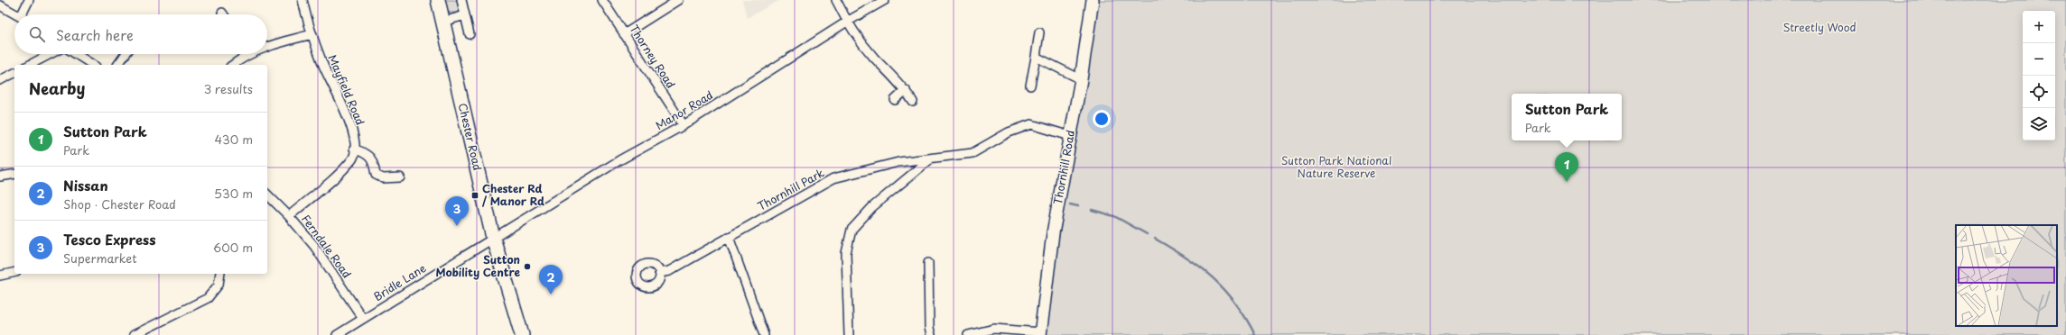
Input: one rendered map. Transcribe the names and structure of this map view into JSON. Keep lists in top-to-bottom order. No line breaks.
{"streets":{"highway":["Chester Road"],"main road":["Thornhill Road"],"street":["Thorney Road","Mayfield Road","Manor Road","Thornhill Park","Ferndale Road","Bridle Lane"]},"crossings":[["Thorney Road","Manor Road"],["Mayfield Road","Ferndale Road"],["Manor Road","Chester Road"],["Manor Road","Bridle Lane"],["Chester Road","Bridle Lane"],["Thornhill Road","Thornhill Park"],["Ferndale Road","Bridle Lane"]],"parks":["Streetly Wood","Sutton Park National Nature Reserve"],"places":{"transit":["Chester Rd / Manor Rd"],"other":["Sutton Mobility Centre"]},"page":{"map_buttons":["+","−"],"search":"Search here","heading":["Nearby","3 results"],"popup":["Sutton Park","Park"],"list":[{"mark":"1","name":"Sutton Park","note":"Park","value":"430 m"},{"mark":"2","name":"Nissan","note":"Shop · Chester Road","value":"530 m"},{"mark":"3","name":"Tesco Express","note":"Supermarket","value":"600 m"}],"pins":["1","3","2"]}}
